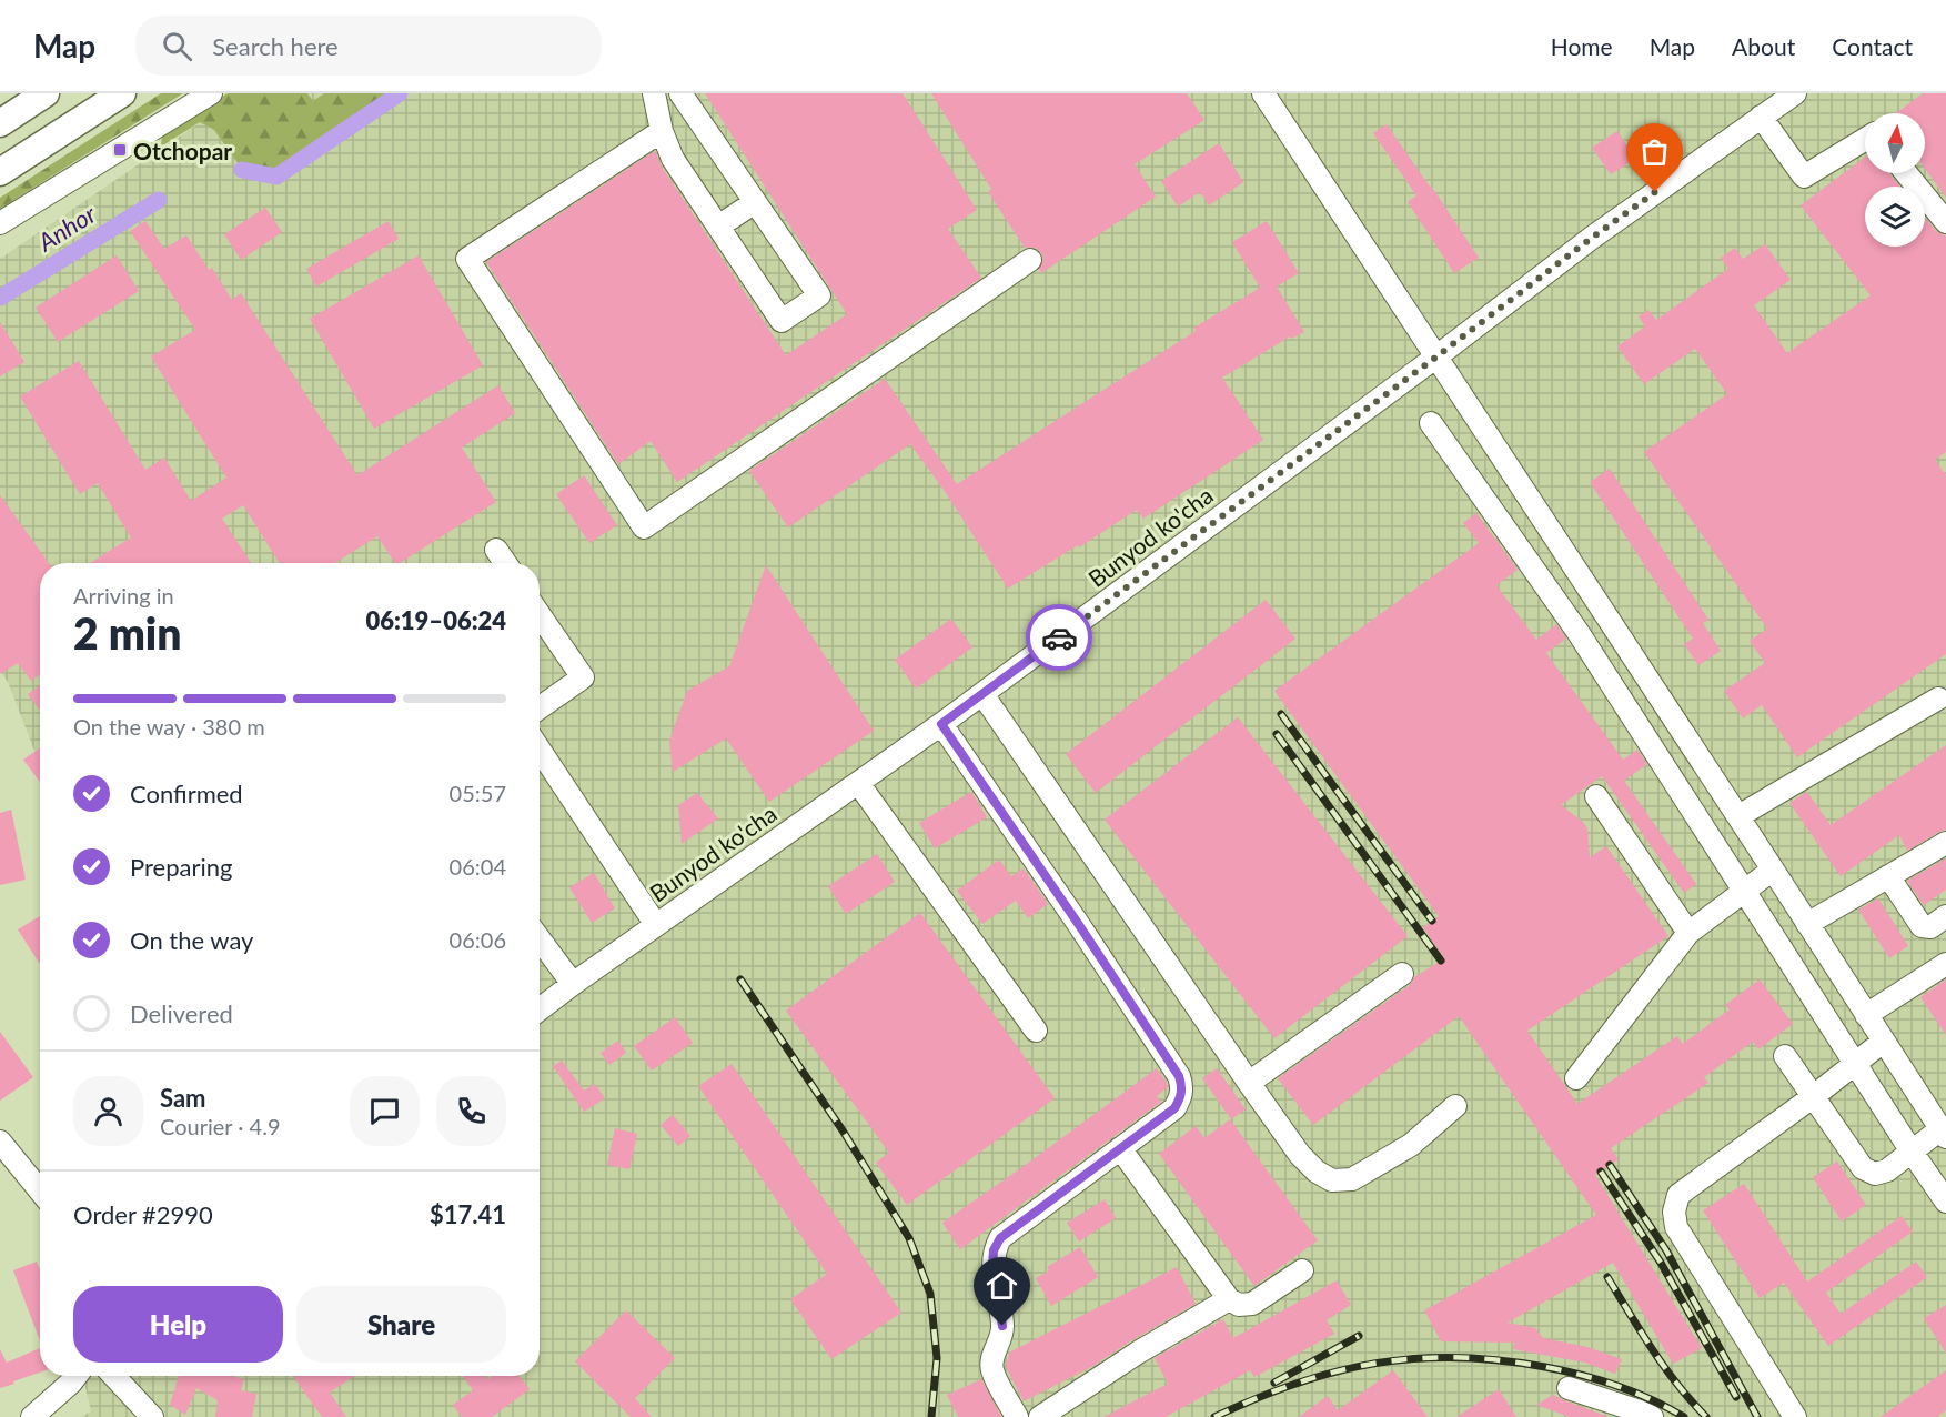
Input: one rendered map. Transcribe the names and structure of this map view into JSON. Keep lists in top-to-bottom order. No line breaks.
{"streets":{"street":["Bunyod ko'cha"]},"water":["Anhor"],"places":{"transit":["Otchopar"]},"north":"top","page":{"header":"Map","search":"Search here","nav":["Home","Map","About","Contact"],"heading":["2 min","Arriving in","06:19–06:24"],"panel":["Sam","Courier · 4.9","Order #2990","$17.41"],"bar":"On the way · 380 m","list":[["Confirmed","05:57"],["Preparing","06:04"],["On the way","06:06"],"Delivered"],"buttons":["Help","Share"]}}
